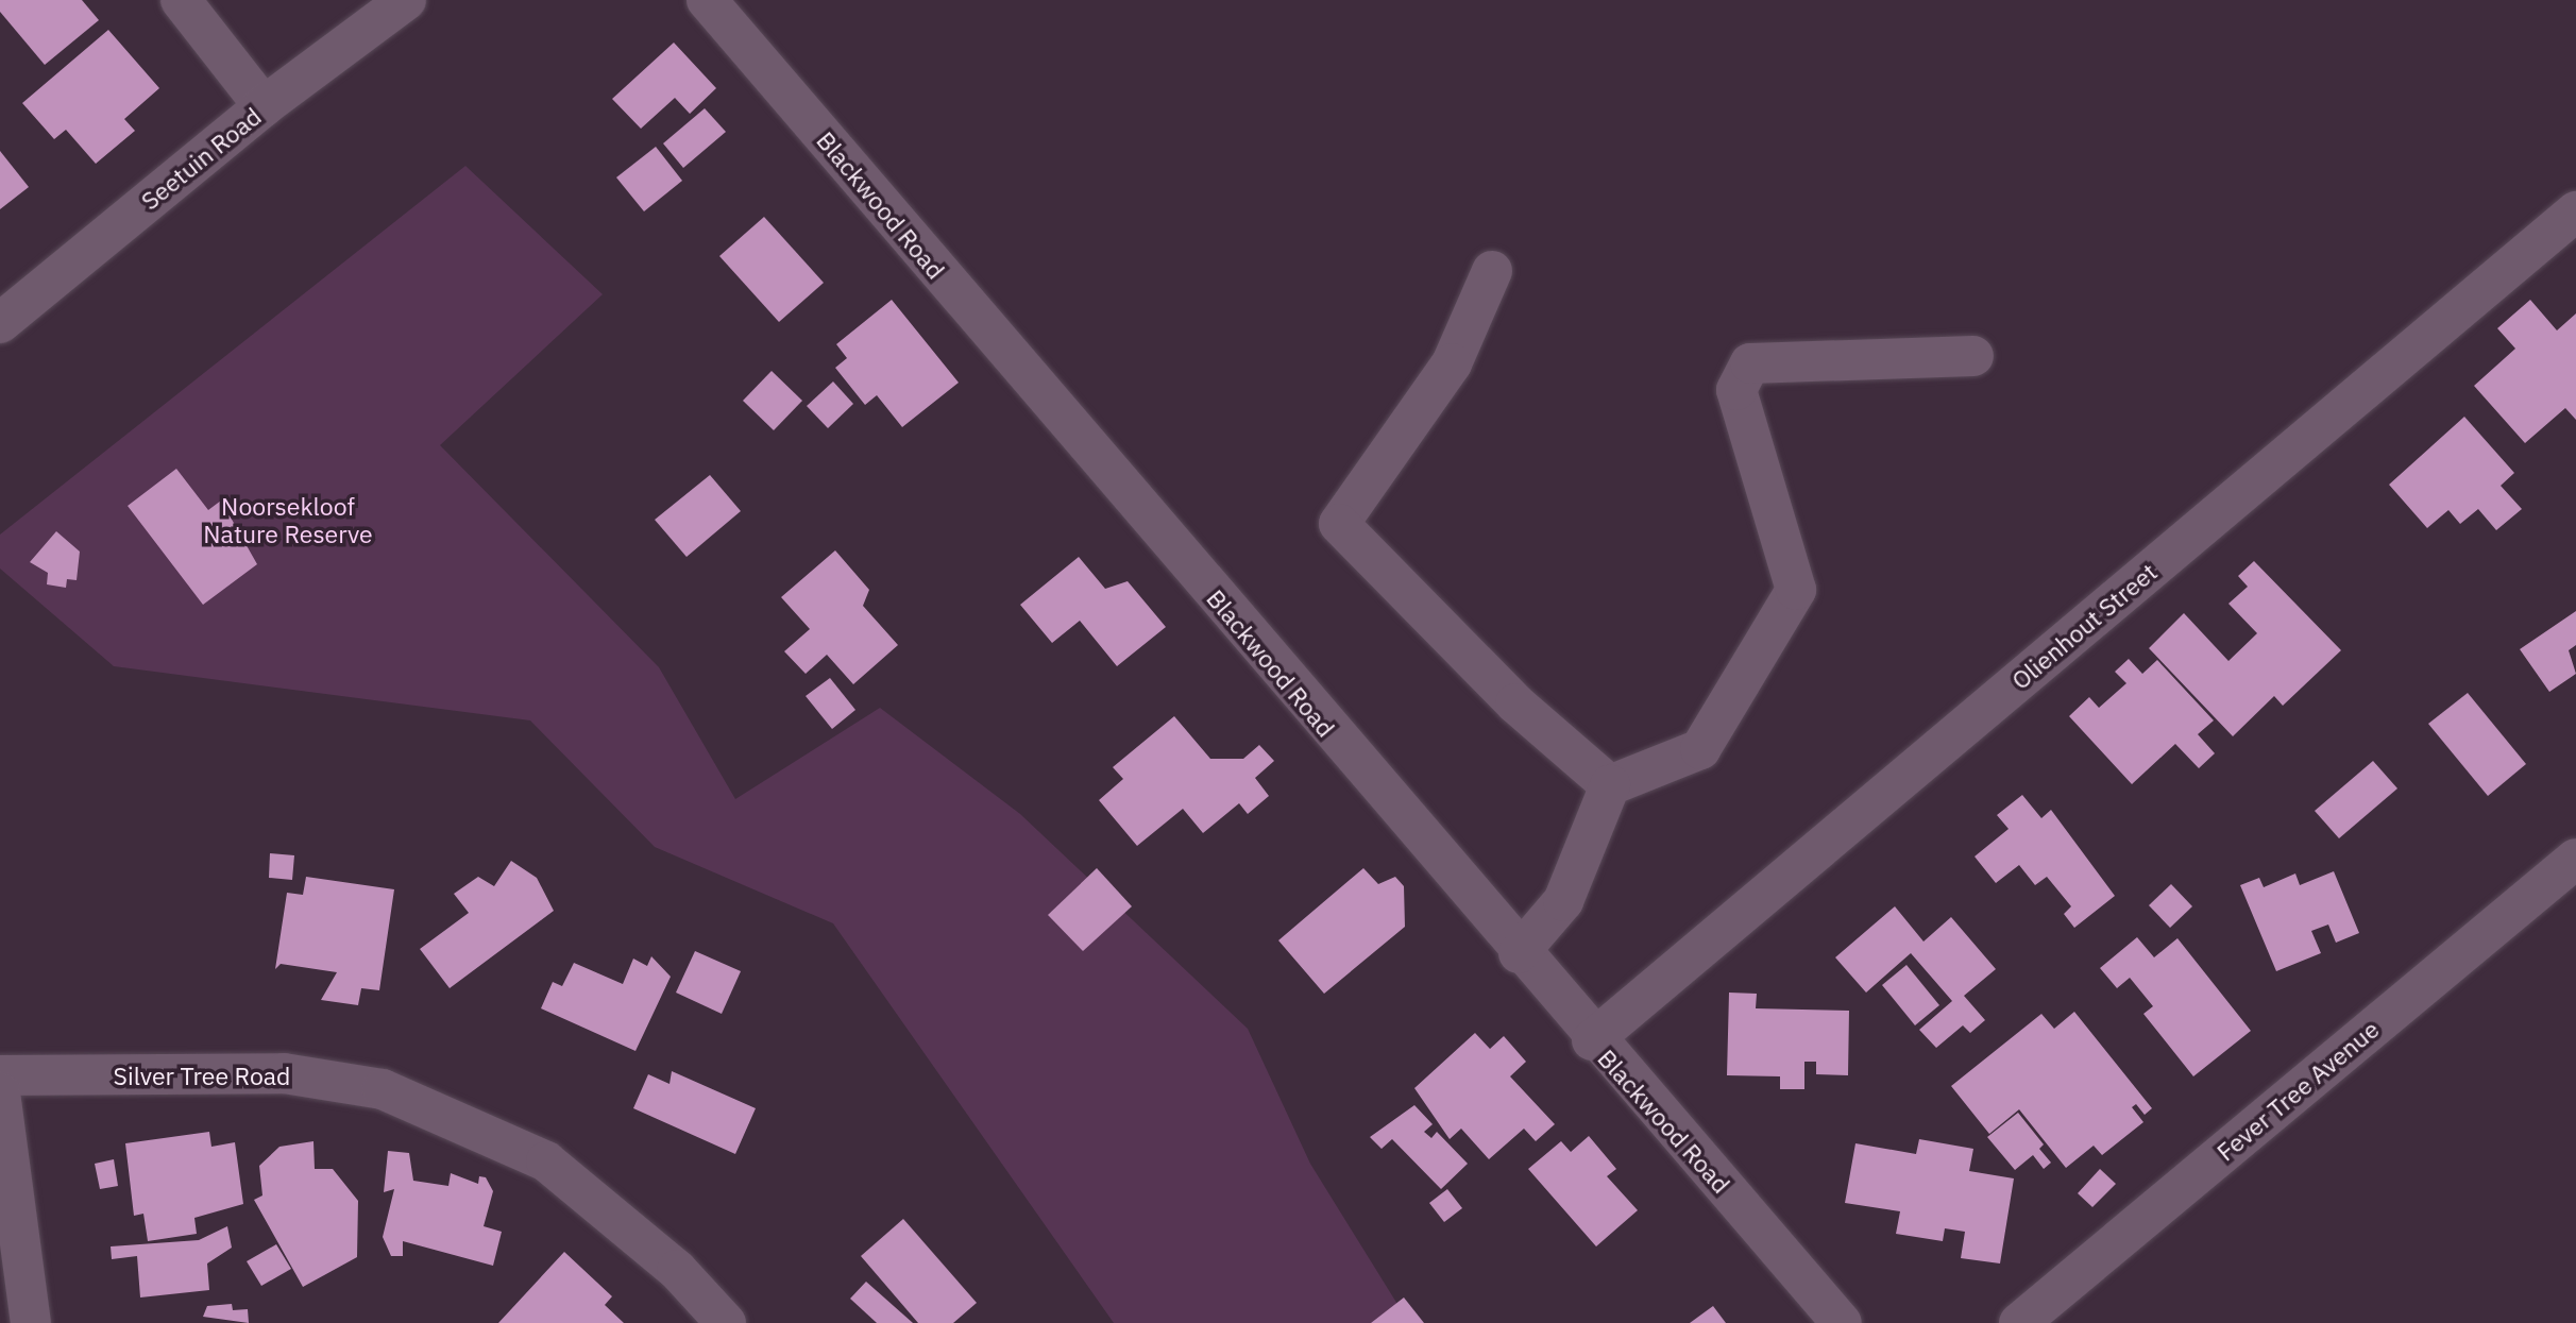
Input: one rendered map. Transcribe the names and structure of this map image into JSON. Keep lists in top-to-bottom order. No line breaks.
{"streets":{"street":["Seetuin Road","Blackwood Road","Olienhout Street","Silver Tree Road","Fever Tree Avenue"]},"crossings":[["Blackwood Road","Olienhout Street"]],"parks":["Noorsekloof Nature Reserve"]}
